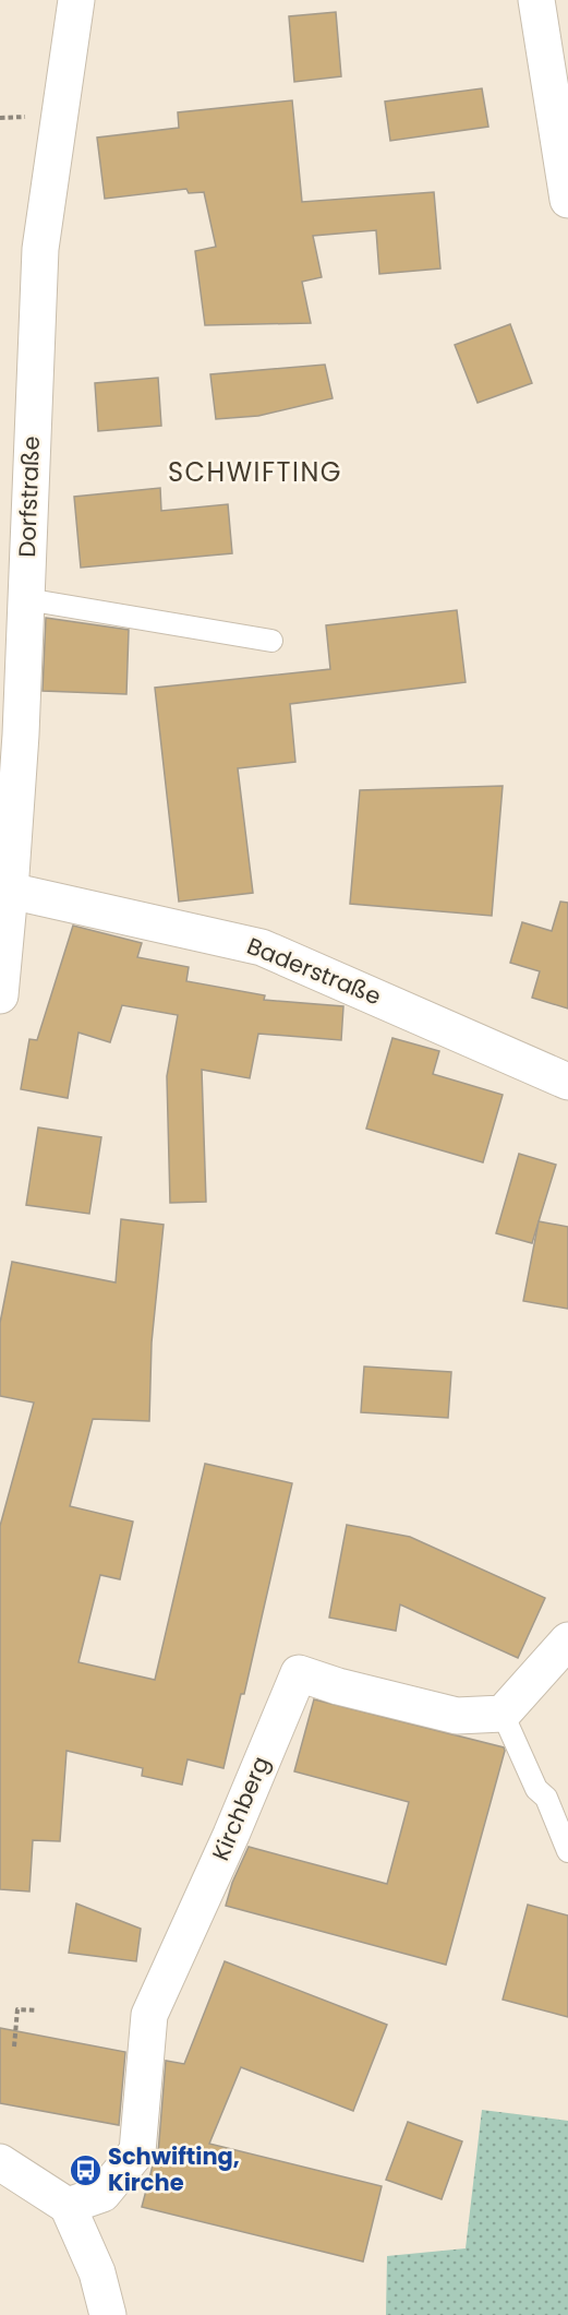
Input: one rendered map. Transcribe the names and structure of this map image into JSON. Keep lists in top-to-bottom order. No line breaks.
{"streets":{"street":["Dorfstraße","Baderstraße","Kirchberg"]},"crossings":[["Dorfstraße","Baderstraße"]],"districts":["SCHWIFTING"],"places":{"bus stop":["Schwifting, Kirche"]}}
